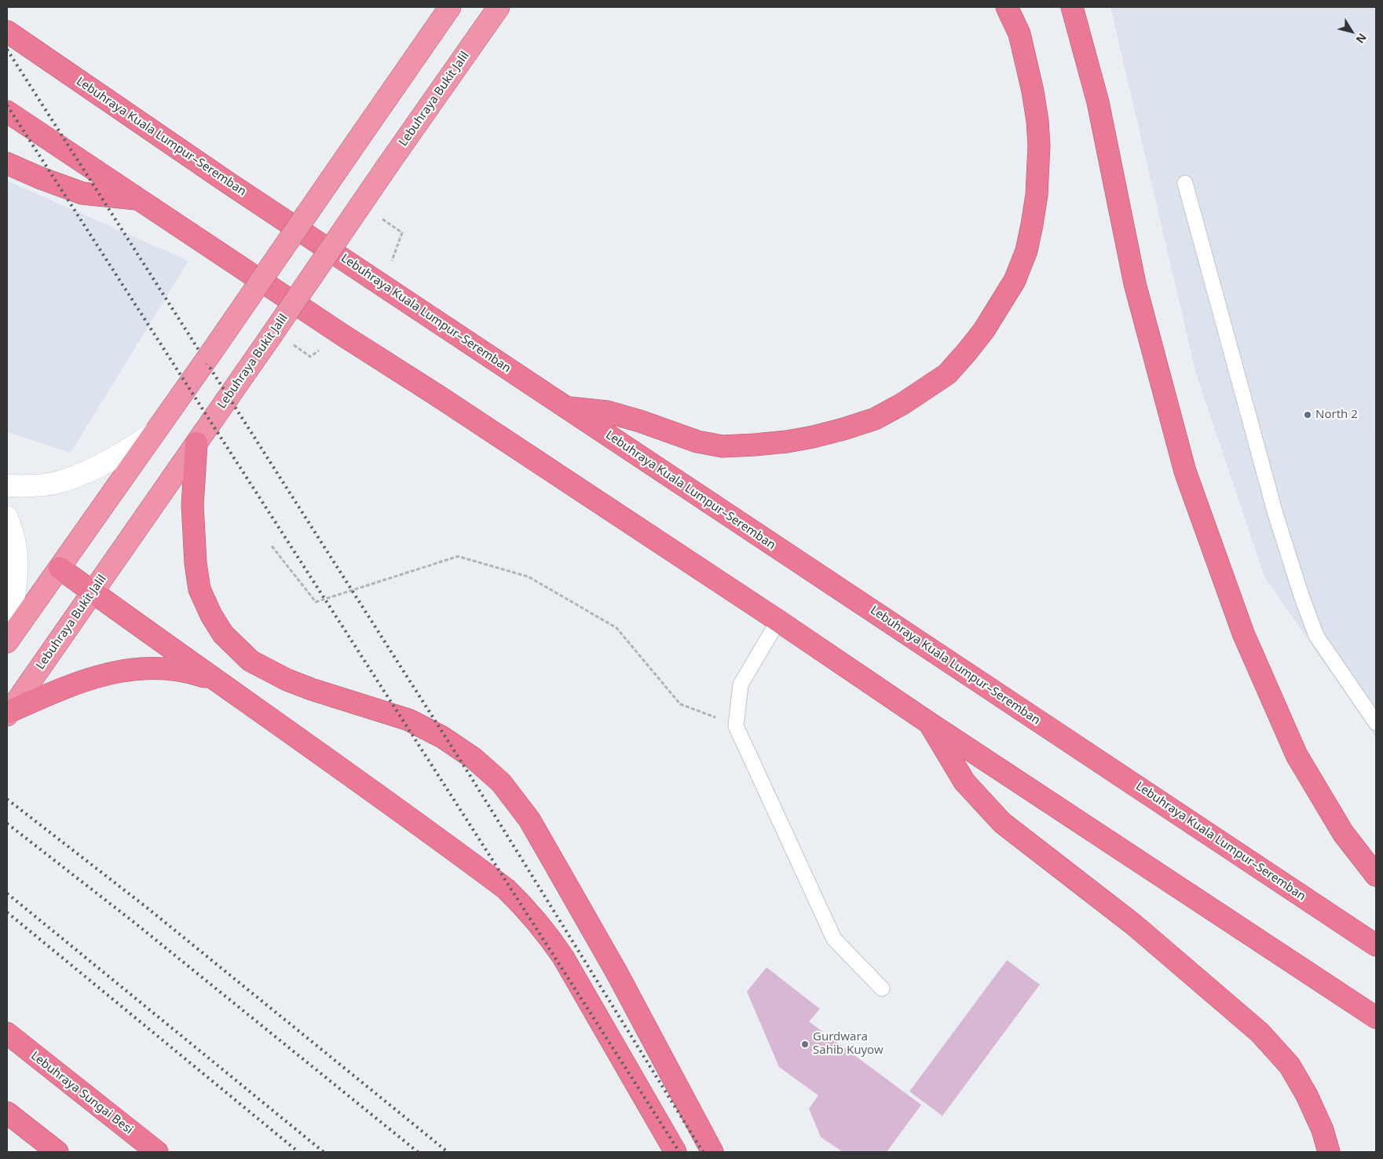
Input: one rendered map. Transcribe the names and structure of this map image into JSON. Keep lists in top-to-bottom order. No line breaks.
{"streets":{"highway":["Lebuhraya Bukit Jalil","Lebuhraya Kuala Lumpur–Seremban","Lebuhraya Sungai Besi"]},"places":["North 2","Gurdwara Sahib Kuyow"],"north":"bottom right"}
